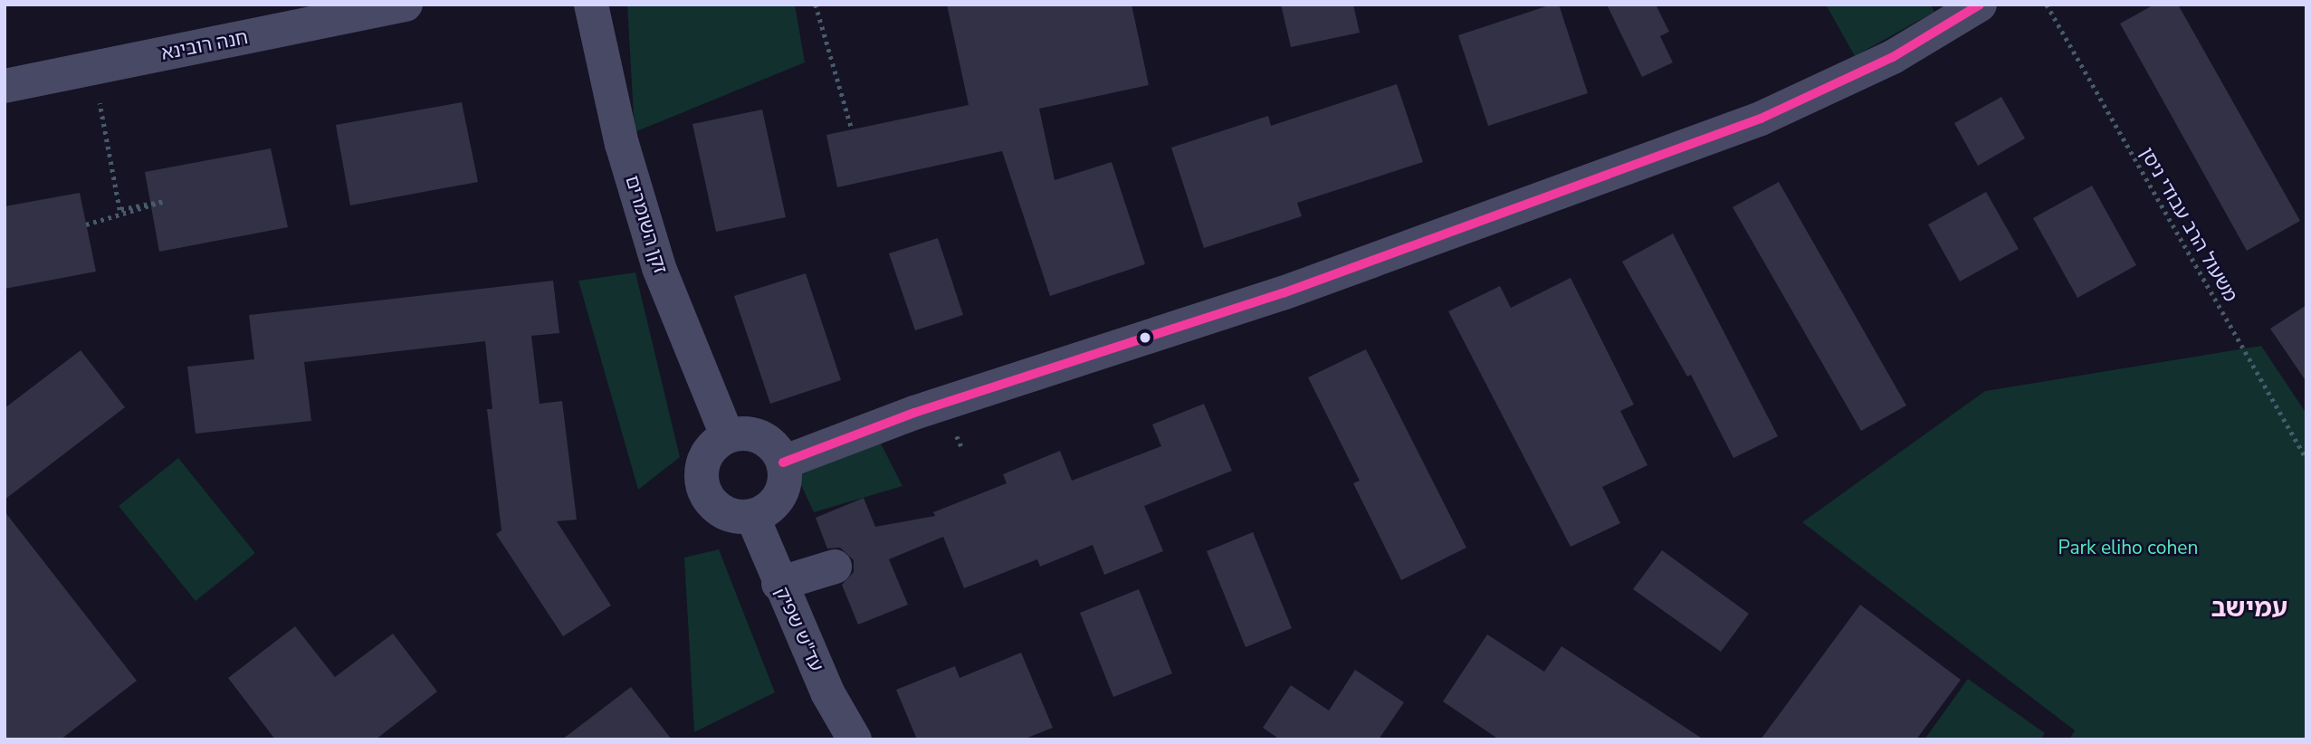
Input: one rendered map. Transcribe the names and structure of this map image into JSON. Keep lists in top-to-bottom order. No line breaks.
{"streets":{"street":["חנה רובינא","זקן השומרים","עד\"ש שפיק"],"path":["משעול הרב עבודי ניסן"]},"crossings":[["זקן השומרים","עד\"ש שפיק"]],"districts":["עמישב"],"parks":["Park eliho cohen"]}
